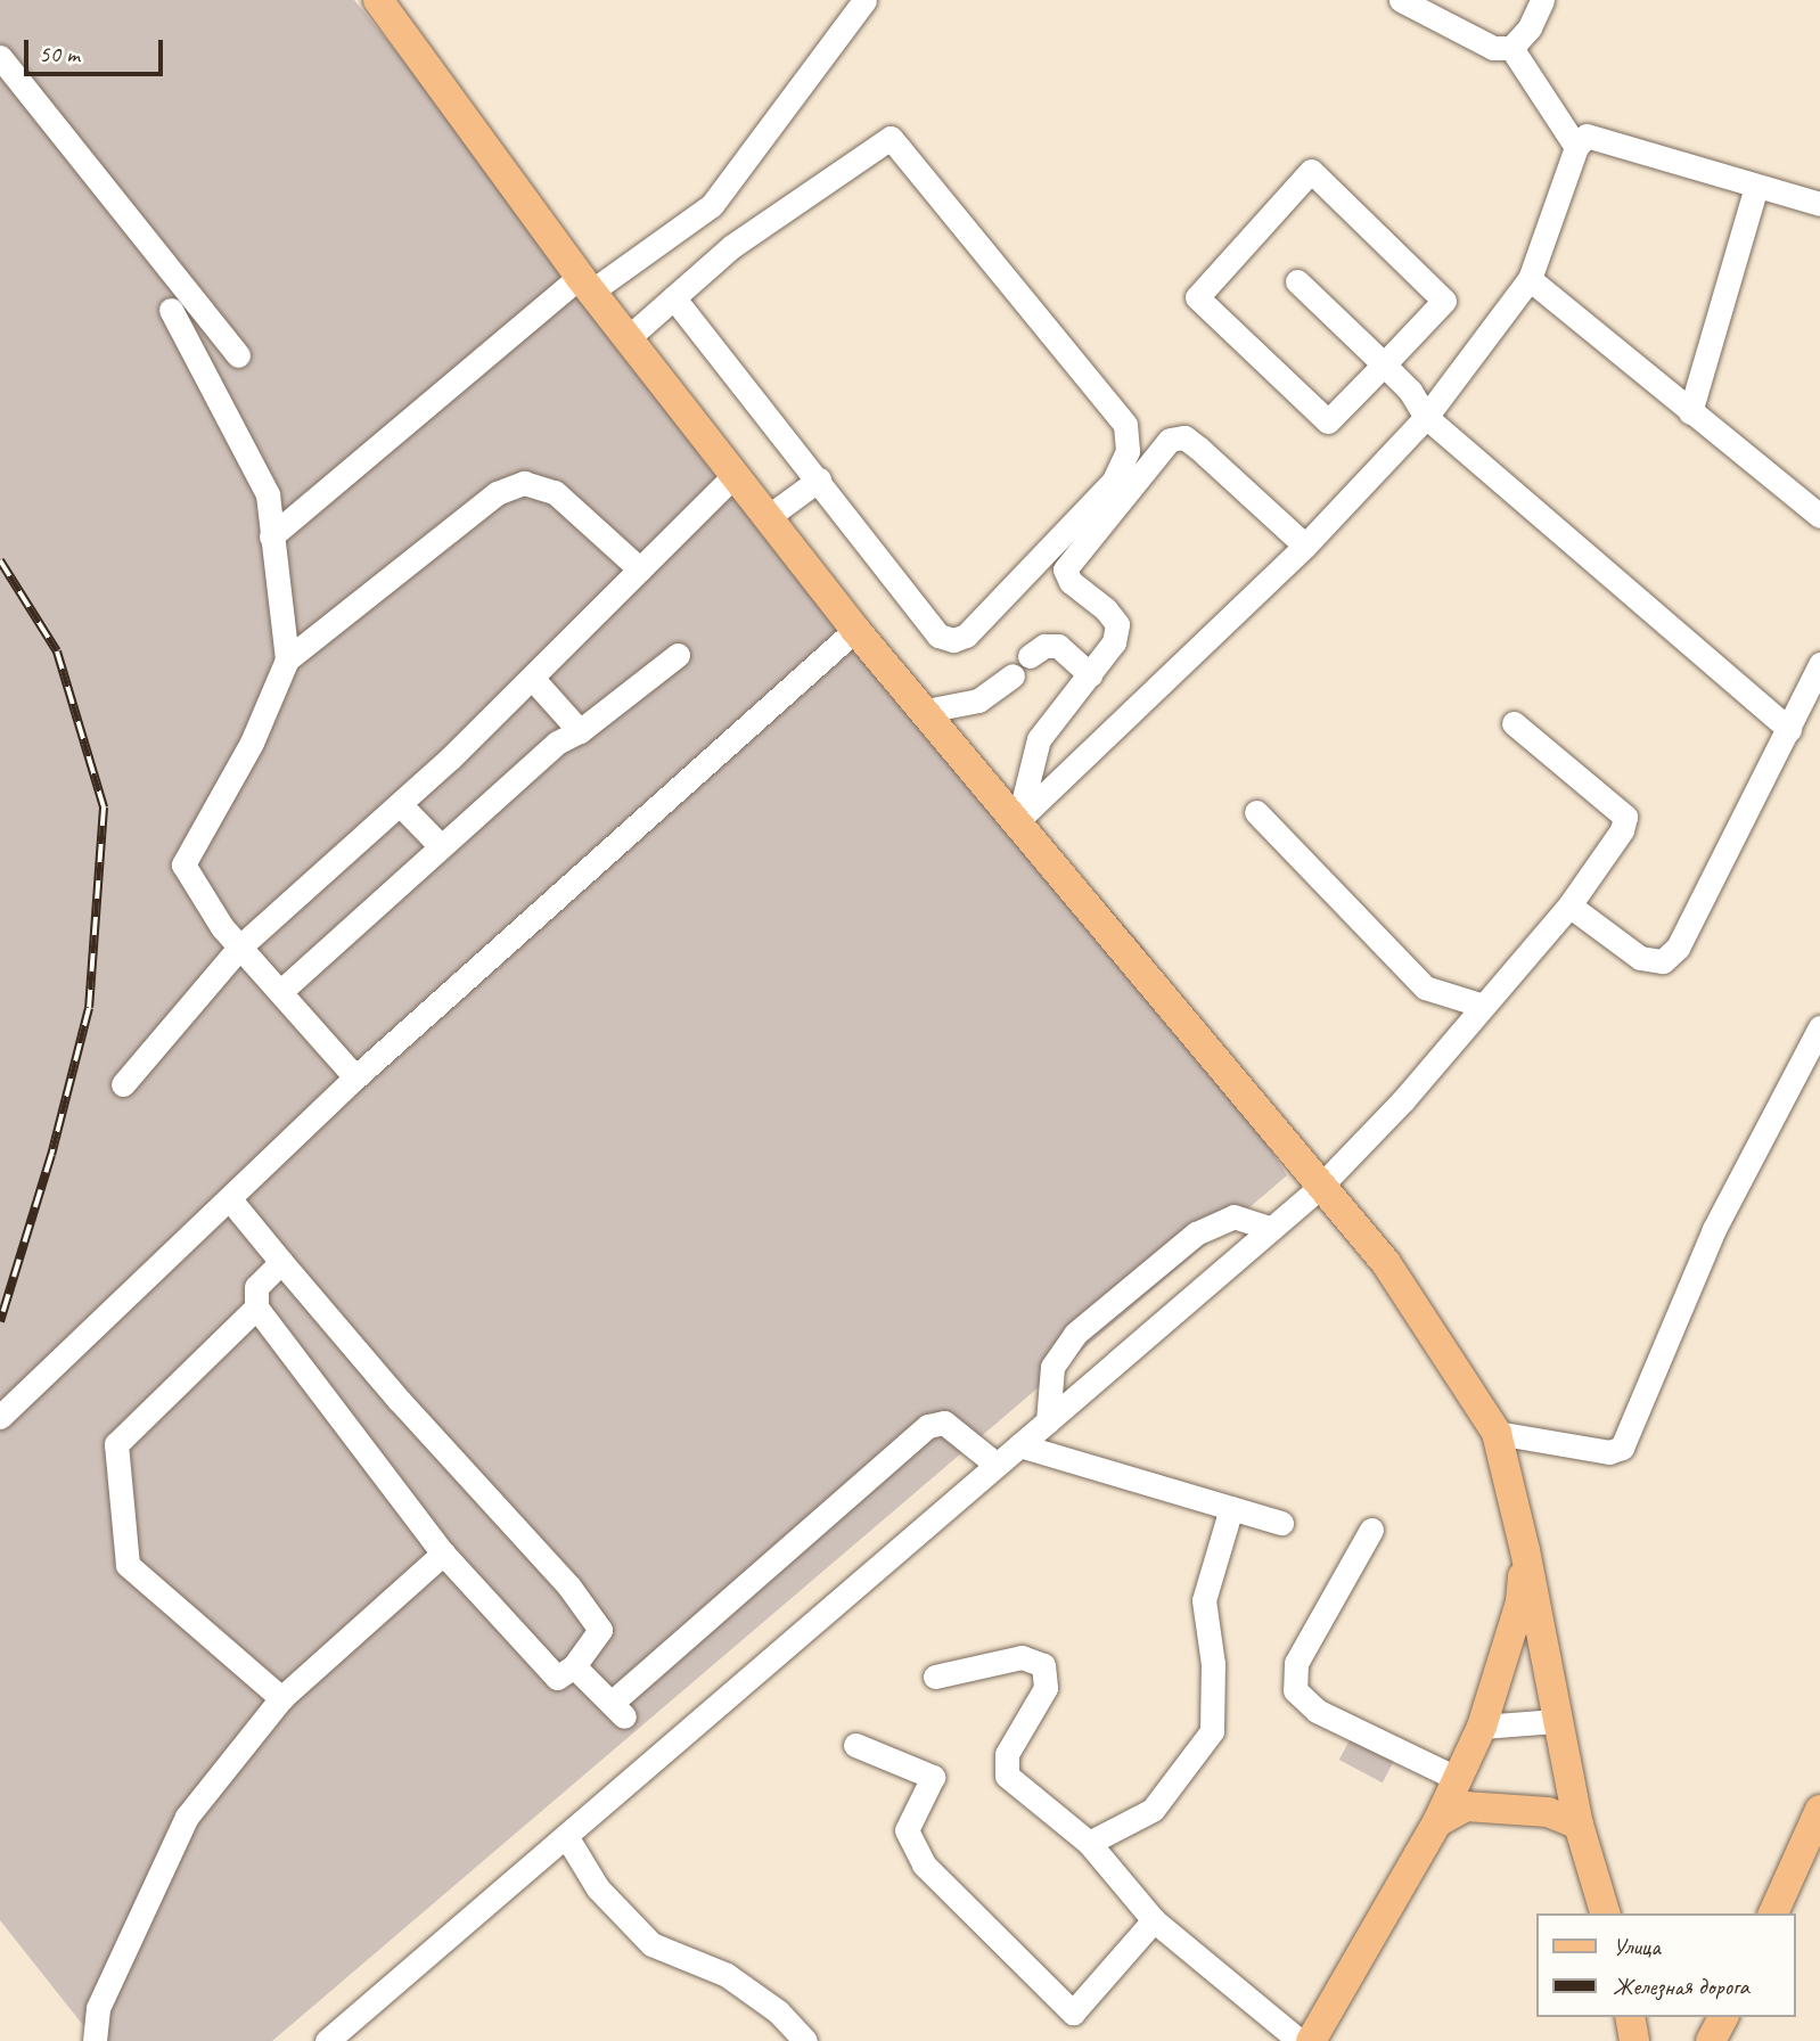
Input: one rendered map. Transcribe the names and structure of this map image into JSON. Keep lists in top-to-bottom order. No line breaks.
{"legend":["Улица","Железная дорога"],"scale_bar":"50 m"}
